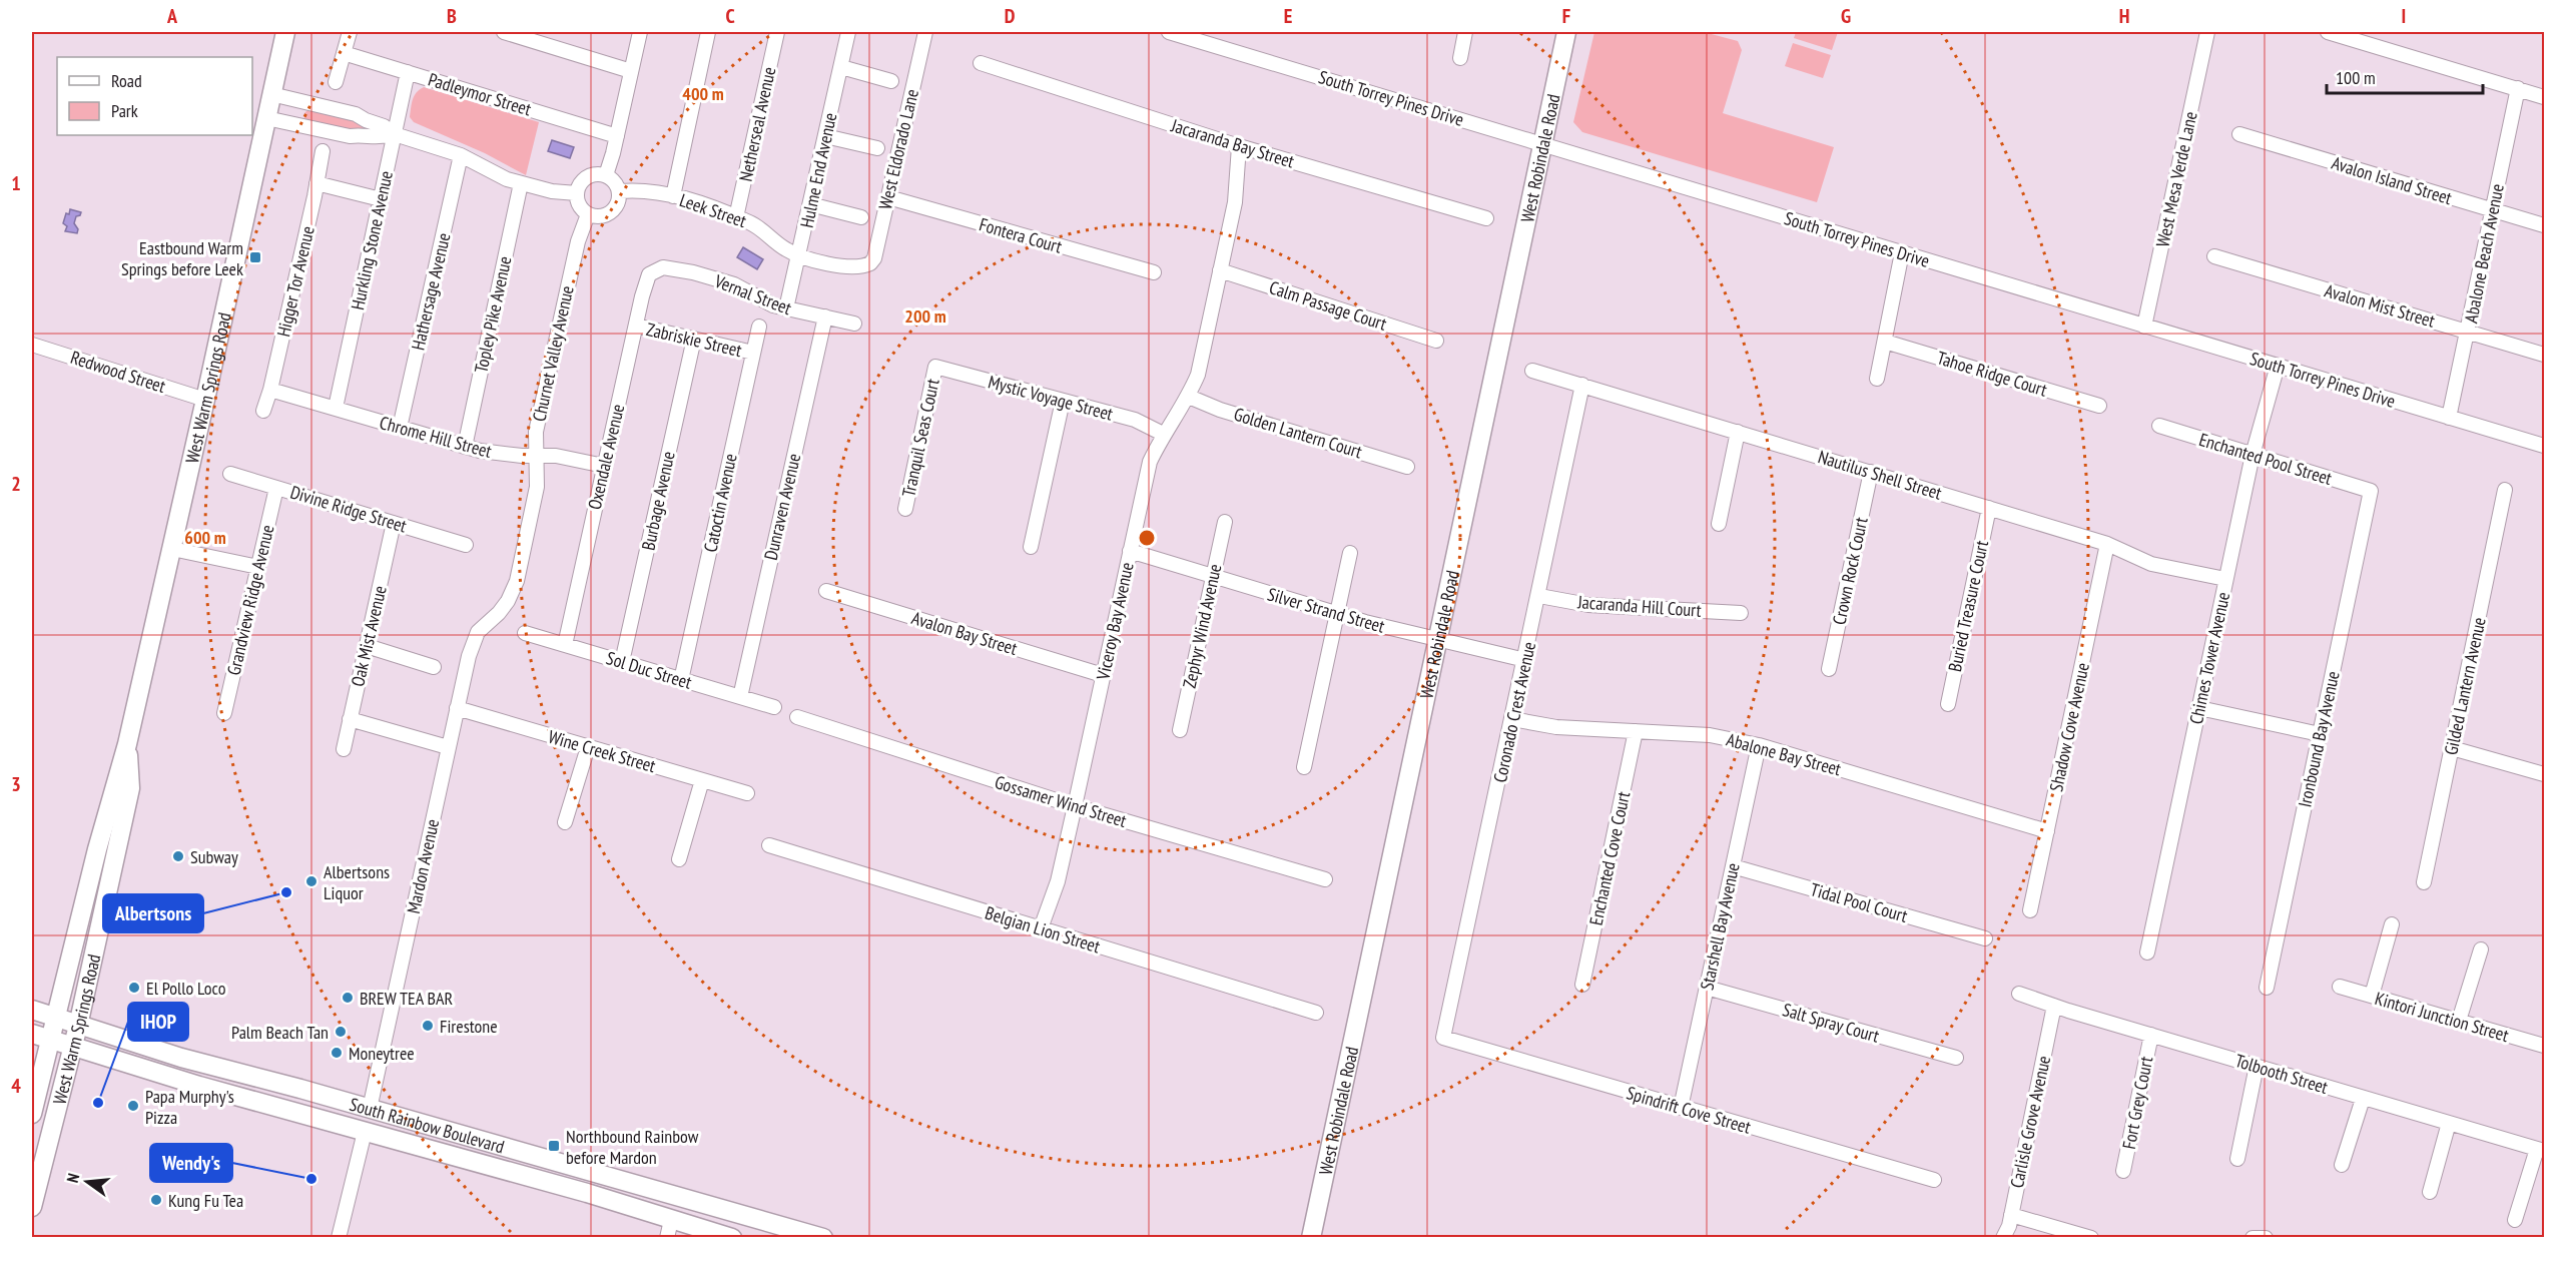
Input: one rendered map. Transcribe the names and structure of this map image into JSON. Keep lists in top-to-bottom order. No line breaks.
{"streets":{"main road":["West Robindale Road","West Warm Springs Road","South Rainbow Boulevard"],"street":["Padleymor Street","South Torrey Pines Drive","Netherseal Avenue","Jacaranda Bay Street","West Eldorado Lane","Hulme End Avenue","West Mesa Verde Lane","Avalon Island Street","Leek Street","Fontera Court","Hurkling Stone Avenue","Abalone Beach Avenue","Higger Tor Avenue","Hathersage Avenue","Vernal Street","Calm Passage Court","Avalon Mist Street","Topley Pike Avenue","Zabriskie Street","Churnet Valley Avenue","Redwood Street","Tahoe Ridge Court","Mystic Voyage Street","Golden Lantern Court","Chrome Hill Street","Tranquil Seas Court","Oxendale Avenue","Enchanted Pool Street","Nautilus Shell Street","Burbage Avenue","Catoctin Avenue","Dunraven Avenue","Divine Ridge Street","Crown Rock Court","Grandview Ridge Avenue","Jacaranda Hill Court","Buried Treasure Court","Silver Strand Street","Viceroy Bay Avenue","Zephyr Wind Avenue","Avalon Bay Street","Oak Mist Avenue","Chimes Tower Avenue","Sol Duc Street","Gilded Lantern Avenue","Coronado Crest Avenue","Shadow Cove Avenue","Ironbound Bay Avenue","Wine Creek Street","Abalone Bay Street","Gossamer Wind Street","Enchanted Cove Court","Mardon Avenue","Tidal Pool Court","Starshell Bay Avenue","Belgian Lion Street","Kintori Junction Street","Salt Spray Court","Tolbooth Street","Fort Grey Court","Spindrift Cove Street","Carlisle Grove Avenue"]},"crossings":[["Padleymor Street","Hurkling Stone Avenue"],["South Torrey Pines Drive","West Robindale Road"],["South Torrey Pines Drive","West Mesa Verde Lane"],["South Torrey Pines Drive","Abalone Beach Avenue"],["South Torrey Pines Drive","Chimes Tower Avenue"],["Netherseal Avenue","Leek Street"],["Jacaranda Bay Street","Viceroy Bay Avenue"],["West Eldorado Lane","Leek Street"],["West Eldorado Lane","Fontera Court"],["West Robindale Road","Silver Strand Street"],["Hulme End Avenue","Leek Street"],["Hulme End Avenue","Vernal Street"],["Avalon Island Street","Abalone Beach Avenue"],["Leek Street","Churnet Valley Avenue"],["Hurkling Stone Avenue","Chrome Hill Street"],["Abalone Beach Avenue","Avalon Mist Street"],["Higger Tor Avenue","Chrome Hill Street"],["Hathersage Avenue","Chrome Hill Street"],["Vernal Street","Oxendale Avenue"],["Vernal Street","Dunraven Avenue"],["Calm Passage Court","Viceroy Bay Avenue"],["Topley Pike Avenue","Chrome Hill Street"],["Zabriskie Street","Oxendale Avenue"],["Zabriskie Street","Burbage Avenue"],["Zabriskie Street","Catoctin Avenue"],["Churnet Valley Avenue","Chrome Hill Street"],["Churnet Valley Avenue","Mardon Avenue"],["Redwood Street","West Warm Springs Road"],["West Warm Springs Road","South Rainbow Boulevard"],["Mystic Voyage Street","Tranquil Seas Court"],["Mystic Voyage Street","Viceroy Bay Avenue"],["Golden Lantern Court","Viceroy Bay Avenue"],["Chrome Hill Street","Oxendale Avenue"],["Oxendale Avenue","Sol Duc Street"],["Enchanted Pool Street","Chimes Tower Avenue"],["Enchanted Pool Street","Ironbound Bay Avenue"],["Nautilus Shell Street","Crown Rock Court"],["Nautilus Shell Street","Buried Treasure Court"],["Nautilus Shell Street","Chimes Tower Avenue"],["Nautilus Shell Street","Coronado Crest Avenue"],["Nautilus Shell Street","Shadow Cove Avenue"],["Burbage Avenue","Sol Duc Street"],["Catoctin Avenue","Sol Duc Street"],["Dunraven Avenue","Sol Duc Street"],["Divine Ridge Street","Grandview Ridge Avenue"],["Divine Ridge Street","Oak Mist Avenue"],["Jacaranda Hill Court","Coronado Crest Avenue"],["Silver Strand Street","Viceroy Bay Avenue"],["Silver Strand Street","Zephyr Wind Avenue"],["Silver Strand Street","Coronado Crest Avenue"],["Viceroy Bay Avenue","Avalon Bay Street"],["Viceroy Bay Avenue","Gossamer Wind Street"],["Viceroy Bay Avenue","Belgian Lion Street"],["Coronado Crest Avenue","Abalone Bay Street"],["Coronado Crest Avenue","Spindrift Cove Street"],["Shadow Cove Avenue","Abalone Bay Street"],["Wine Creek Street","Mardon Avenue"],["Abalone Bay Street","Enchanted Cove Court"],["Abalone Bay Street","Starshell Bay Avenue"],["Mardon Avenue","South Rainbow Boulevard"],["Tidal Pool Court","Starshell Bay Avenue"],["Starshell Bay Avenue","Salt Spray Court"],["Starshell Bay Avenue","Spindrift Cove Street"],["Tolbooth Street","Fort Grey Court"],["Tolbooth Street","Carlisle Grove Avenue"]],"places":{"transit":["Eastbound Warm Springs before Leek","Northbound Rainbow before Mardon"],"other":["Subway","Albertsons Liquor","Albertsons","El Pollo Loco","BREW TEA BAR","Firestone","Palm Beach Tan","Moneytree","IHOP","Papa Murphy's Pizza","Wendy's","Kung Fu Tea"]},"legend":["Road","Park"],"scale_bar":"100 m","north":"left","grid":{"columns":["A","B","C","D","E","F","G","H","I"],"rows":["1","2","3","4"]},"rings":["400 m","200 m","600 m"]}
